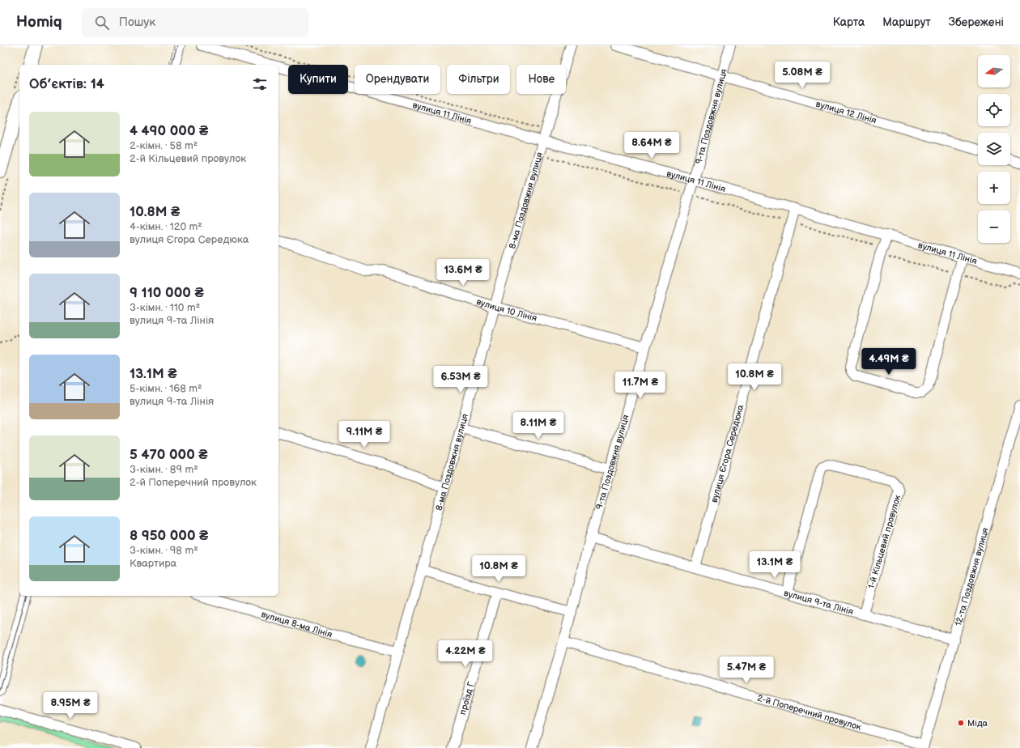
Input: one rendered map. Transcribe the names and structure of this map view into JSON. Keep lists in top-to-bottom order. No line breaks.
{"streets":{"street":["вулиця 12 Лінія","вулиця 11 Лінія","9-та Поздовжня вулиця","8-ма Поздовжня вулиця","вулиця 10 Лінія","вулиця Єгора Середюка","1-й Кільцевий провулок","12-та Поздовжня вулиця","вулиця 9-та Лінія","вулиця 8-ма Лінія","проїзд Г","2-й Поперечний провулок"]},"crossings":[["вулиця 12 Лінія","9-та Поздовжня вулиця"],["вулиця 11 Лінія","9-та Поздовжня вулиця"],["вулиця 11 Лінія","8-ма Поздовжня вулиця"],["вулиця 11 Лінія","вулиця Єгора Середюка"],["9-та Поздовжня вулиця","вулиця 10 Лінія"],["9-та Поздовжня вулиця","вулиця 9-та Лінія"],["9-та Поздовжня вулиця","2-й Поперечний провулок"],["8-ма Поздовжня вулиця","вулиця 10 Лінія"],["8-ма Поздовжня вулиця","вулиця 8-ма Лінія"],["вулиця Єгора Середюка","вулиця 9-та Лінія"],["1-й Кільцевий провулок","вулиця 9-та Лінія"],["12-та Поздовжня вулиця","вулиця 9-та Лінія"],["12-та Поздовжня вулиця","2-й Поперечний провулок"]],"places":["Міда"],"north":"left","page":{"header":"Homiq","search":"Пошук","nav":["Карта","Маршрут","Збережені"],"map_buttons":["+","−"],"price":["5.08M ₴","8.64M ₴","13.6M ₴","4.49M ₴","10.8M ₴","6.53M ₴","11.7M ₴","8.11M ₴","9.11M ₴","13.1M ₴","10.8M ₴","4.22M ₴","5.47M ₴","8.95M ₴"],"chip":["Купити","Орендувати","Фільтри","Нове"],"heading":"Об’єктів: 14","list":[{"name":"4 490 000 ₴","note":"2-кімн. · 58 m² · 2-й Кільцевий провулок"},{"name":"10.8M ₴","note":"4-кімн. · 120 m² · вулиця Єгора Середюка"},{"name":"9 110 000 ₴","note":"3-кімн. · 110 m² · вулиця 9-та Лінія"},{"name":"13.1M ₴","note":"5-кімн. · 168 m² · вулиця 9-та Лінія"},{"name":"5 470 000 ₴","note":"3-кімн. · 89 m² · 2-й Поперечний провулок"},{"name":"8 950 000 ₴","note":"3-кімн. · 98 m² · Квартира"}]}}
